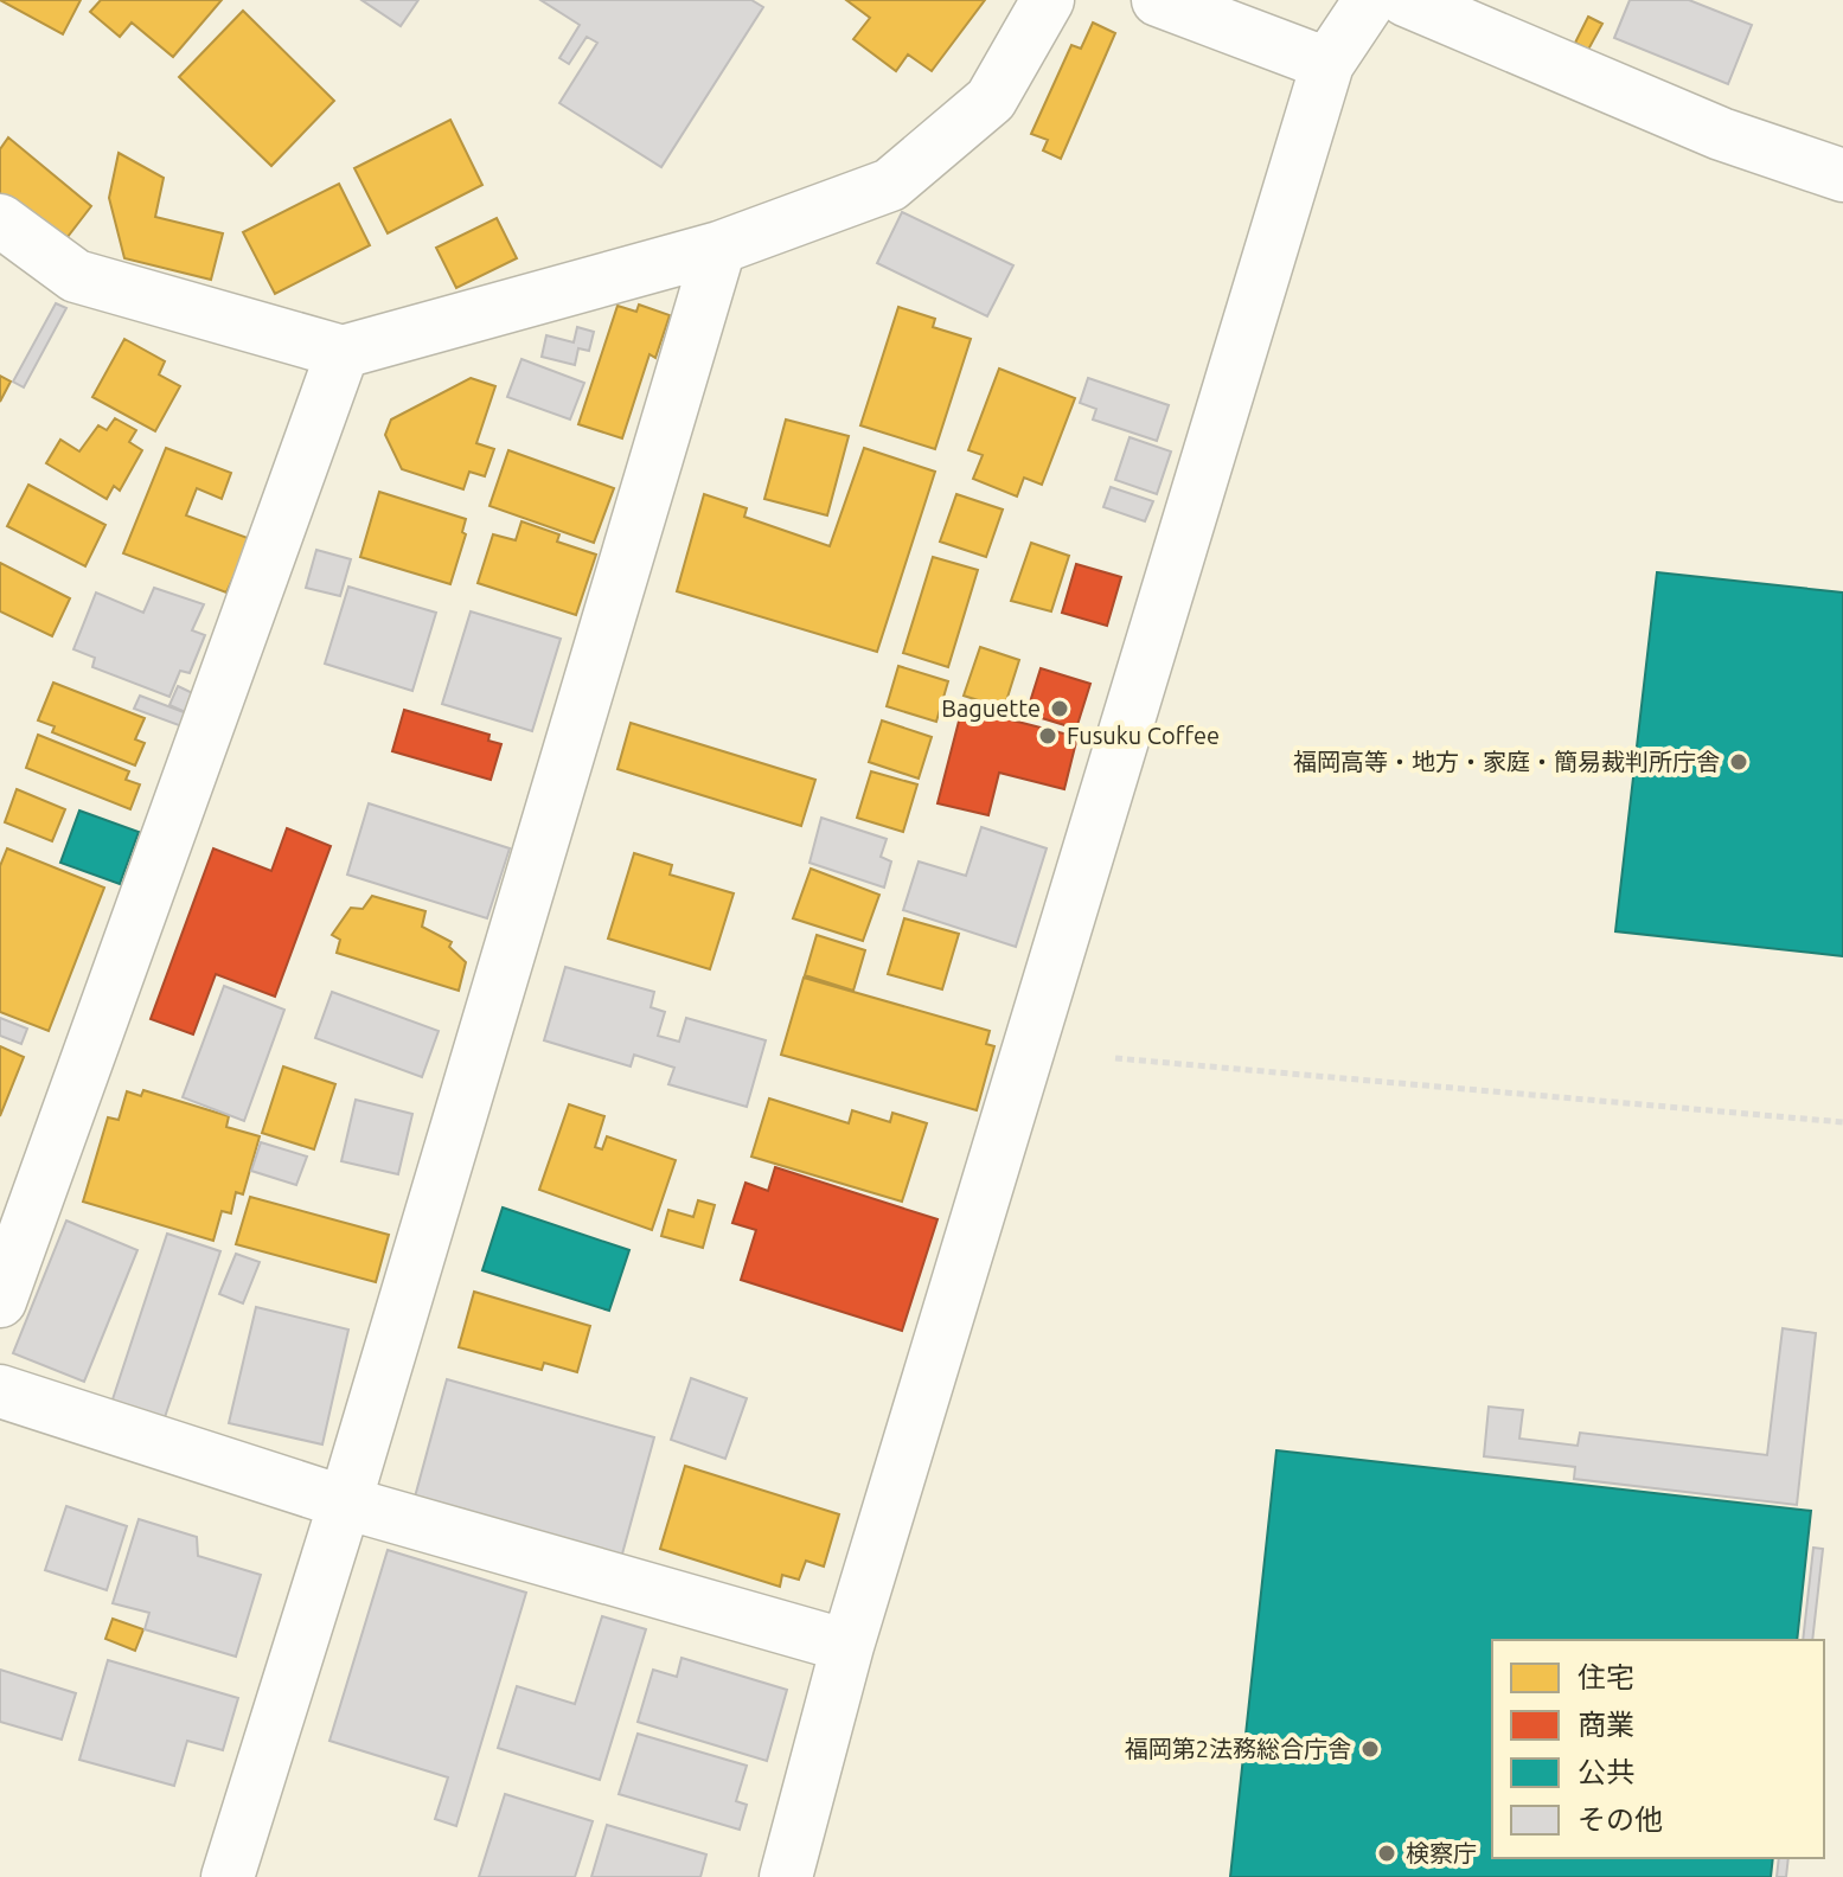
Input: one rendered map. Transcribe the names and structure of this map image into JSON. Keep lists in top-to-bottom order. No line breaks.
{"places":["Baguette","Fusuku Coffee","福岡高等・地方・家庭・簡易裁判所庁舎","福岡第2法務総合庁舎","検察庁"],"legend":["住宅","商業","公共","その他"]}
